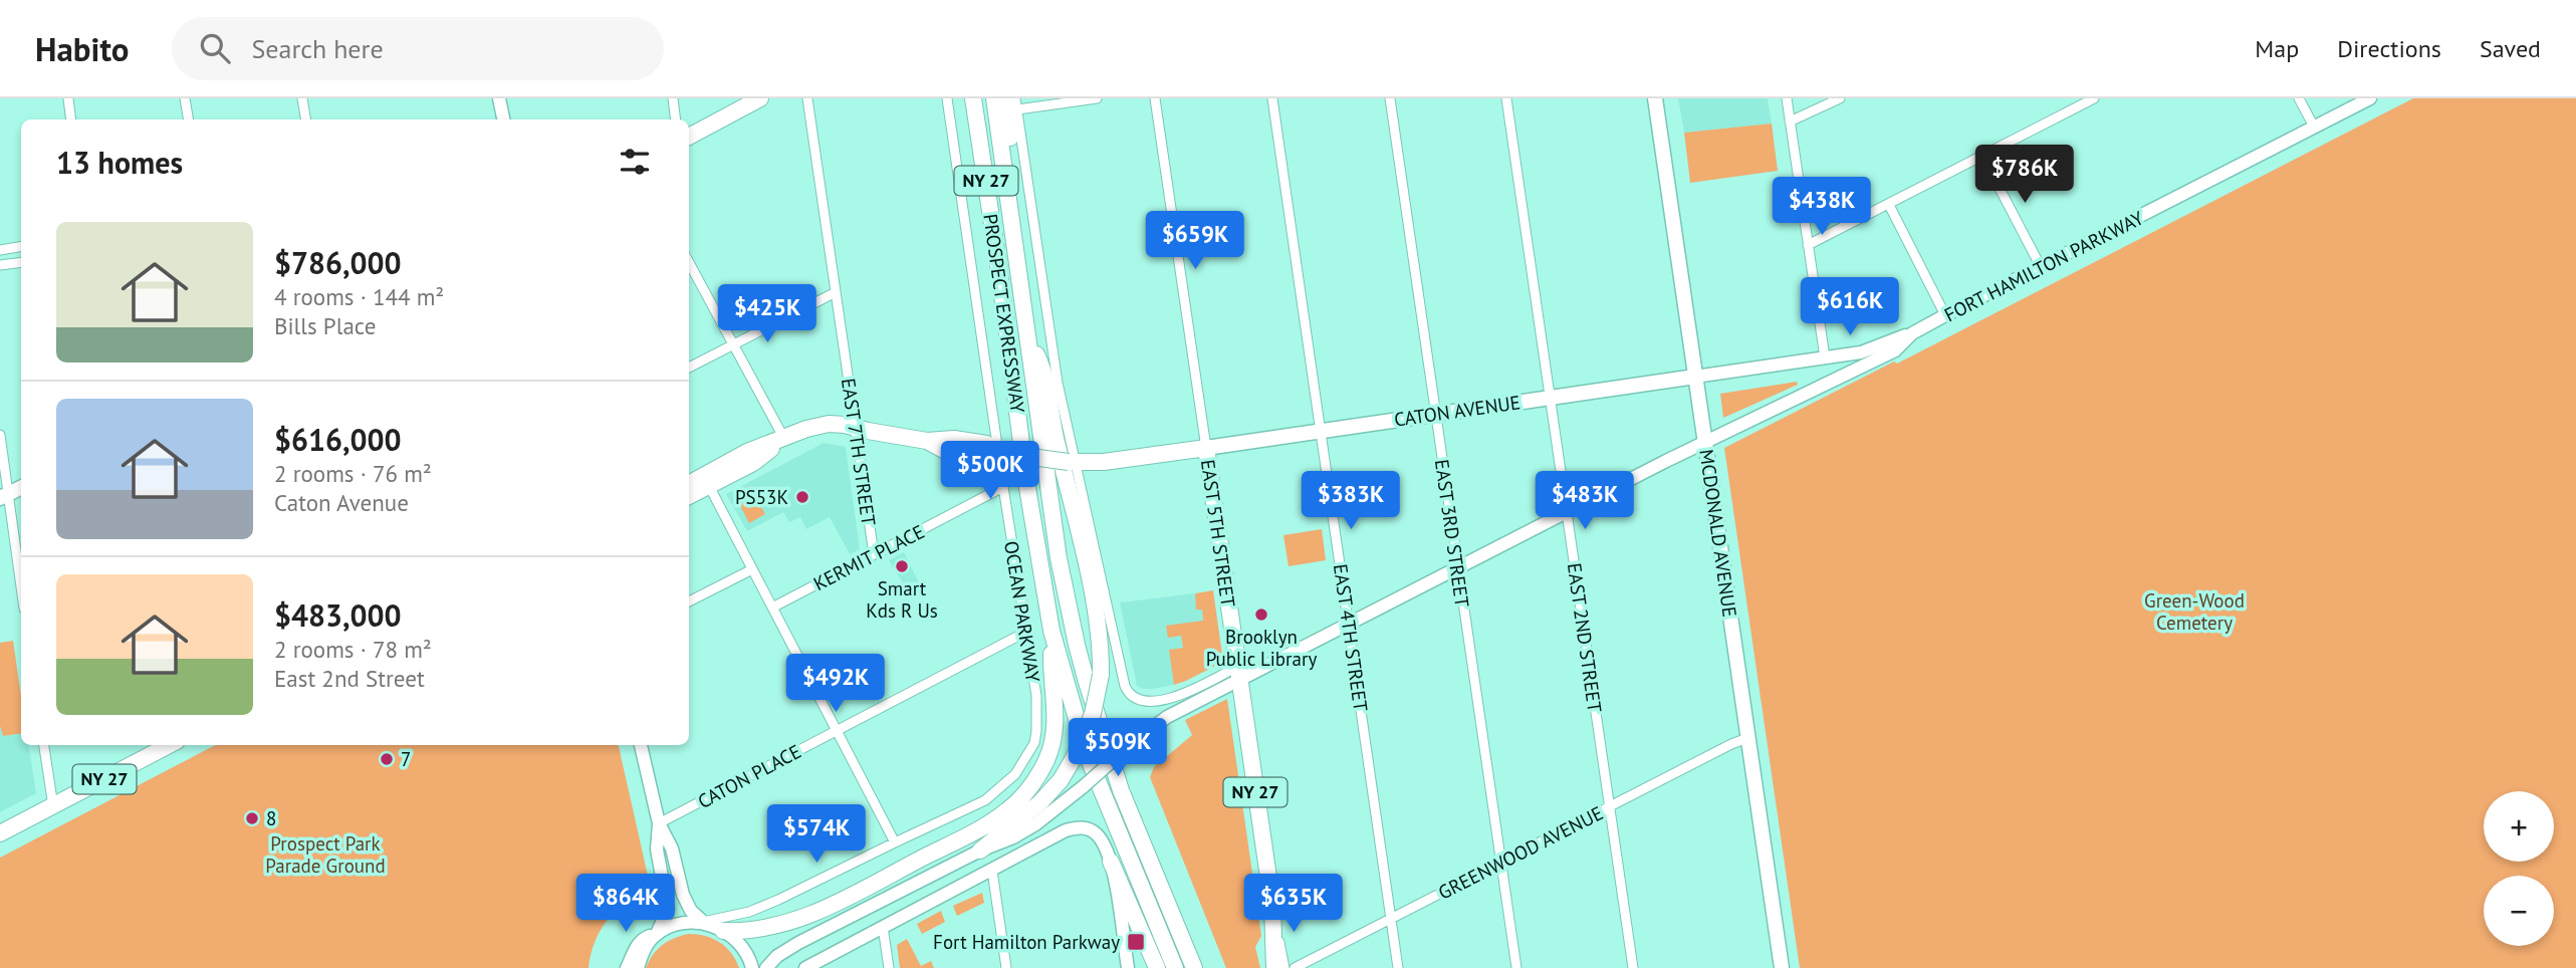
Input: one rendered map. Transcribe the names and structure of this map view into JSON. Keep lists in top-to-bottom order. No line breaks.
{"streets":{"highway":["NY 27","PROSPECT EXPRESSWAY","CATON AVENUE","EAST 5TH STREET"],"main road":["FORT HAMILTON PARKWAY","MCDONALD AVENUE"],"street":["EAST 7TH STREET","EAST 3RD STREET","KERMIT PLACE","OCEAN PARKWAY","EAST 4TH STREET","EAST 2ND STREET","CATON PLACE","GREENWOOD AVENUE"]},"crossings":[["NY 27","EAST 5TH STREET"],["FORT HAMILTON PARKWAY","CATON AVENUE"],["FORT HAMILTON PARKWAY","EAST 5TH STREET"],["FORT HAMILTON PARKWAY","EAST 3RD STREET"],["FORT HAMILTON PARKWAY","MCDONALD AVENUE"],["FORT HAMILTON PARKWAY","EAST 4TH STREET"],["FORT HAMILTON PARKWAY","EAST 2ND STREET"],["CATON AVENUE","EAST 7TH STREET"],["CATON AVENUE","EAST 5TH STREET"],["CATON AVENUE","EAST 3RD STREET"],["CATON AVENUE","MCDONALD AVENUE"],["CATON AVENUE","OCEAN PARKWAY"],["CATON AVENUE","EAST 4TH STREET"],["CATON AVENUE","EAST 2ND STREET"],["EAST 7TH STREET","KERMIT PLACE"],["EAST 3RD STREET","GREENWOOD AVENUE"],["MCDONALD AVENUE","GREENWOOD AVENUE"],["KERMIT PLACE","OCEAN PARKWAY"],["OCEAN PARKWAY","CATON PLACE"],["EAST 4TH STREET","GREENWOOD AVENUE"],["EAST 2ND STREET","GREENWOOD AVENUE"]],"parks":["Green-Wood Cemetery","Prospect Park Parade Ground"],"places":{"other":["PS53K","Smart Kds R Us","Brooklyn Public Library","7","8"],"transit":["Fort Hamilton Parkway"]},"page":{"header":"Habito","search":"Search here","nav":["Map","Directions","Saved"],"heading":"13 homes","price":["$786K","$438K","$659K","$616K","$425K","$500K","$383K","$483K","$492K","$509K","$574K","$864K","$635K"],"list":[{"name":"$786,000","note":"4 rooms · 144 m² · Bills Place"},{"name":"$616,000","note":"2 rooms · 76 m² · Caton Avenue"},{"name":"$483,000","note":"2 rooms · 78 m² · East 2nd Street"}],"map_buttons":["+","−"]}}
